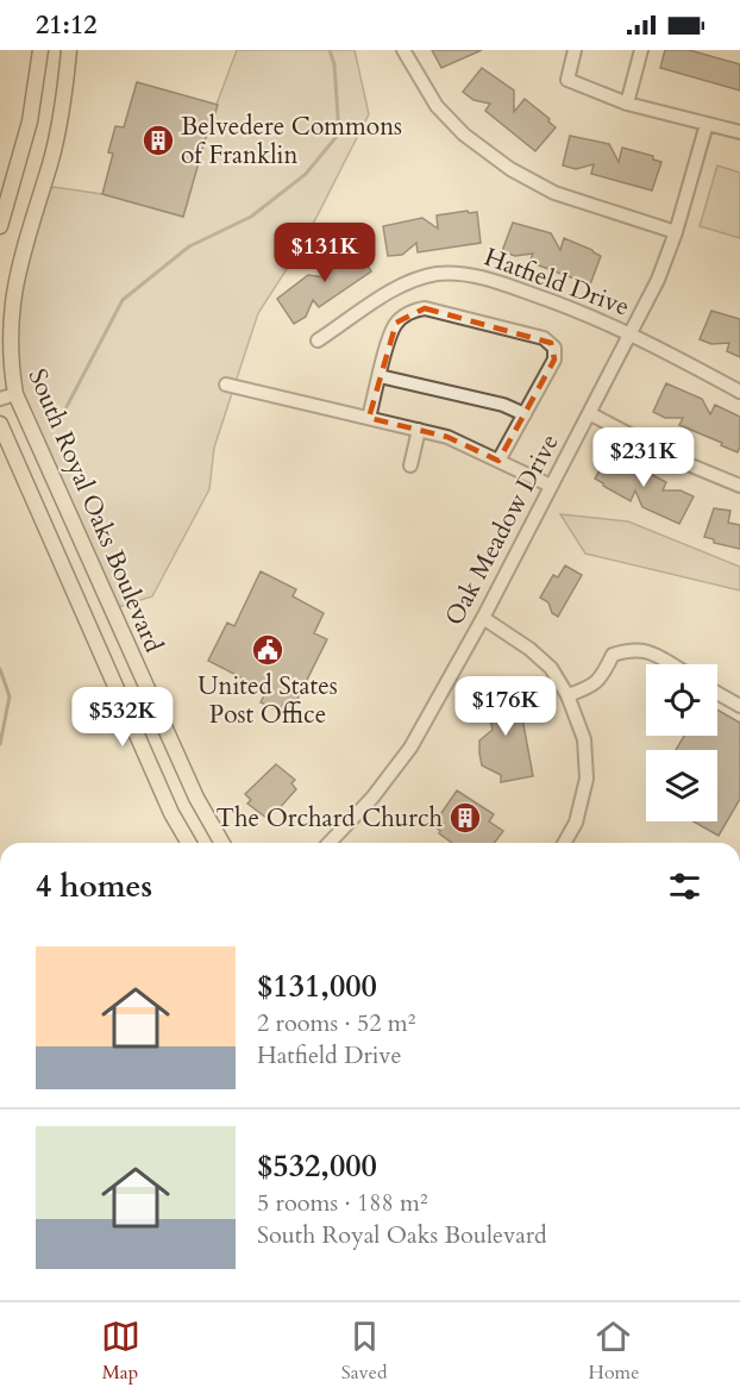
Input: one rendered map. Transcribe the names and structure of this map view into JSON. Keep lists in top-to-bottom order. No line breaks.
{"streets":{"main road":["South Royal Oaks Boulevard"],"street":["Hatfield Drive","Oak Meadow Drive"]},"crossings":[["Hatfield Drive","Oak Meadow Drive"]],"places":{"building":["Belvedere Commons of Franklin","The Orchard Church"],"public building":["United States Post Office"]},"page":{"status":"21:12","price":["$131K","$231K","$176K","$532K"],"heading":"4 homes","list":[{"name":"$131,000","note":"2 rooms · 52 m² · Hatfield Drive"},{"name":"$532,000","note":"5 rooms · 188 m² · South Royal Oaks Boulevard"}],"tabs":["Map","Saved","Home"]}}
